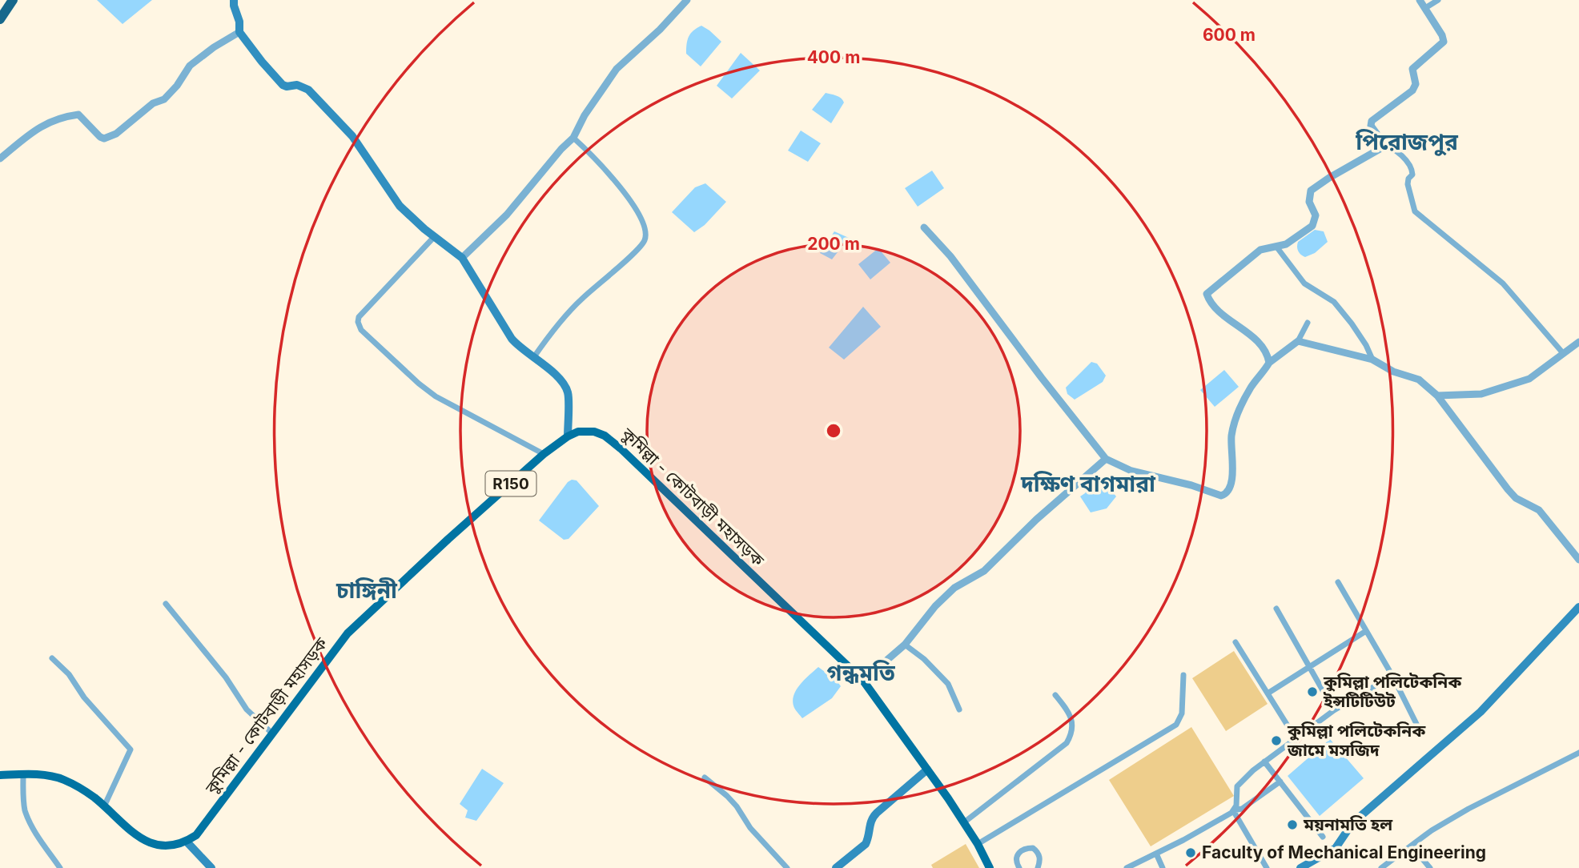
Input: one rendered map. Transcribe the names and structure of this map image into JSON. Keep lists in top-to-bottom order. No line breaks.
{"streets":{"main road":["R150","কুমিল্লা - কোটবাড়ী মহাসড়ক"]},"districts":["পিরোজপুর","দক্ষিণ বাগমারা","চাঙ্গিনী","গন্ধমতি"],"places":["কুমিল্লা পলিটেকনিক ইন্সটিটিউট","কুমিল্লা পলিটেকনিক জামে মসজিদ","ময়নামতি হল","Faculty of Mechanical Engineering"],"rings":["600 m","400 m","200 m"]}
